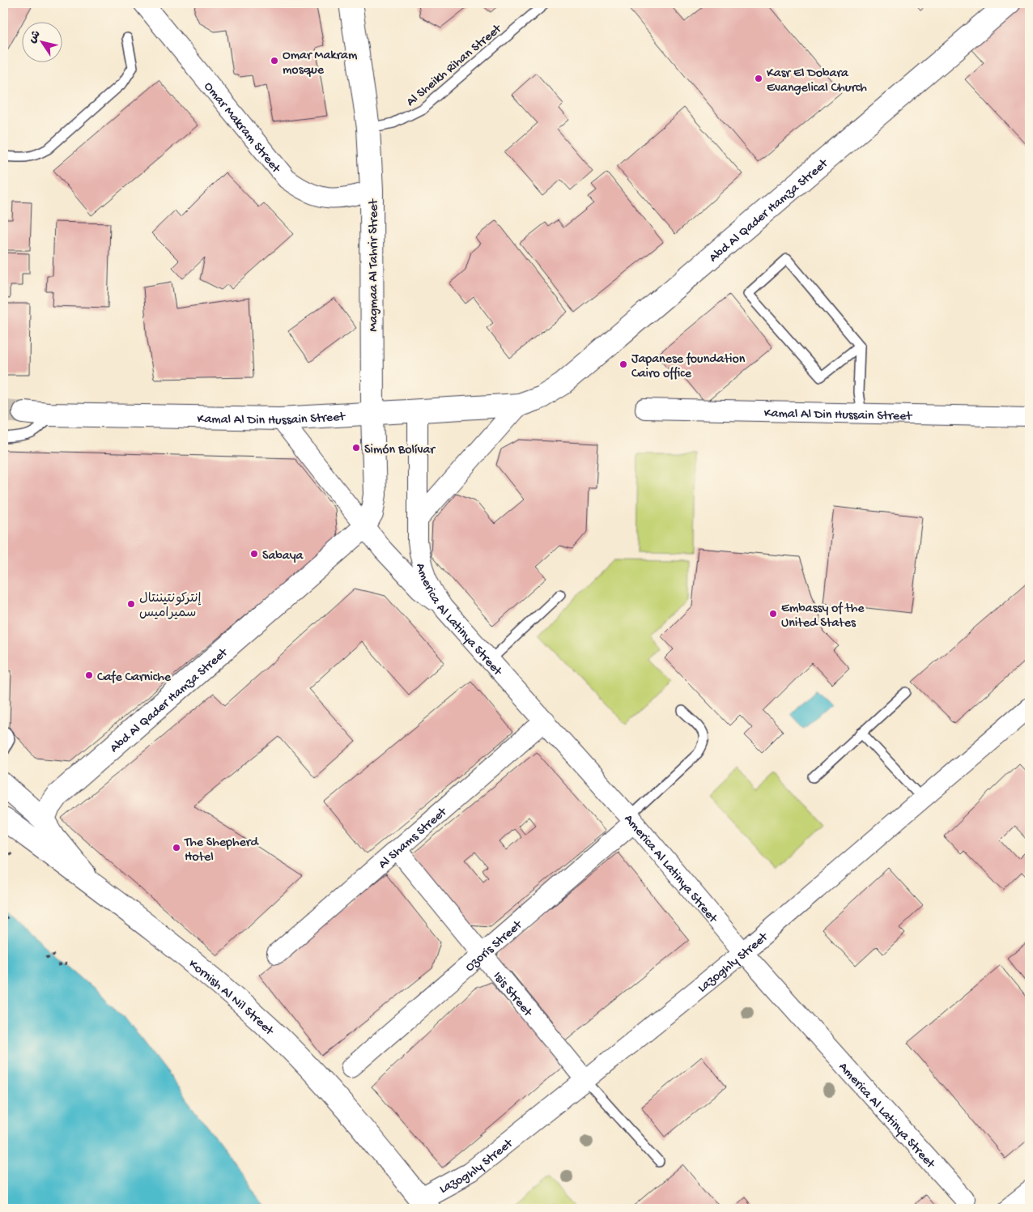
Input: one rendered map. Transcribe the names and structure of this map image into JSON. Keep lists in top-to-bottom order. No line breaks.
{"streets":{"main road":["Abd Al Qader Hamza Street","Magmaa Al Tahrir Street","Kamal Al Din Hussain Street","Kornish Al Nil Street"],"street":["Omar Makram Street","America Al Latinya Street","Al Shams Street","Ozoris Street","Lazoghly Street","Isis Street"],"lane":["Al Sheikh Rihan Street"]},"crossings":[["Al Sheikh Rihan Street","Magmaa Al Tahrir Street"],["Omar Makram Street","Magmaa Al Tahrir Street"],["Abd Al Qader Hamza Street","Magmaa Al Tahrir Street"],["Abd Al Qader Hamza Street","Kamal Al Din Hussain Street"],["Magmaa Al Tahrir Street","Kamal Al Din Hussain Street"],["Kamal Al Din Hussain Street","America Al Latinya Street"],["America Al Latinya Street","Al Shams Street"],["America Al Latinya Street","Ozoris Street"],["America Al Latinya Street","Lazoghly Street"],["Al Shams Street","Isis Street"],["Ozoris Street","Isis Street"],["Lazoghly Street","Isis Street"],["Lazoghly Street","Kornish Al Nil Street"]],"places":["Omar Makram mosque","Kasr El Dobara Evangelical Church","Japanese foundation Cairo office","Simón Bolívar","Sabaya","إنتركونتيننتال سميراميس","Embassy of the United States","Cafe Carniche","The Shepherd Hotel"],"north":"top left"}
